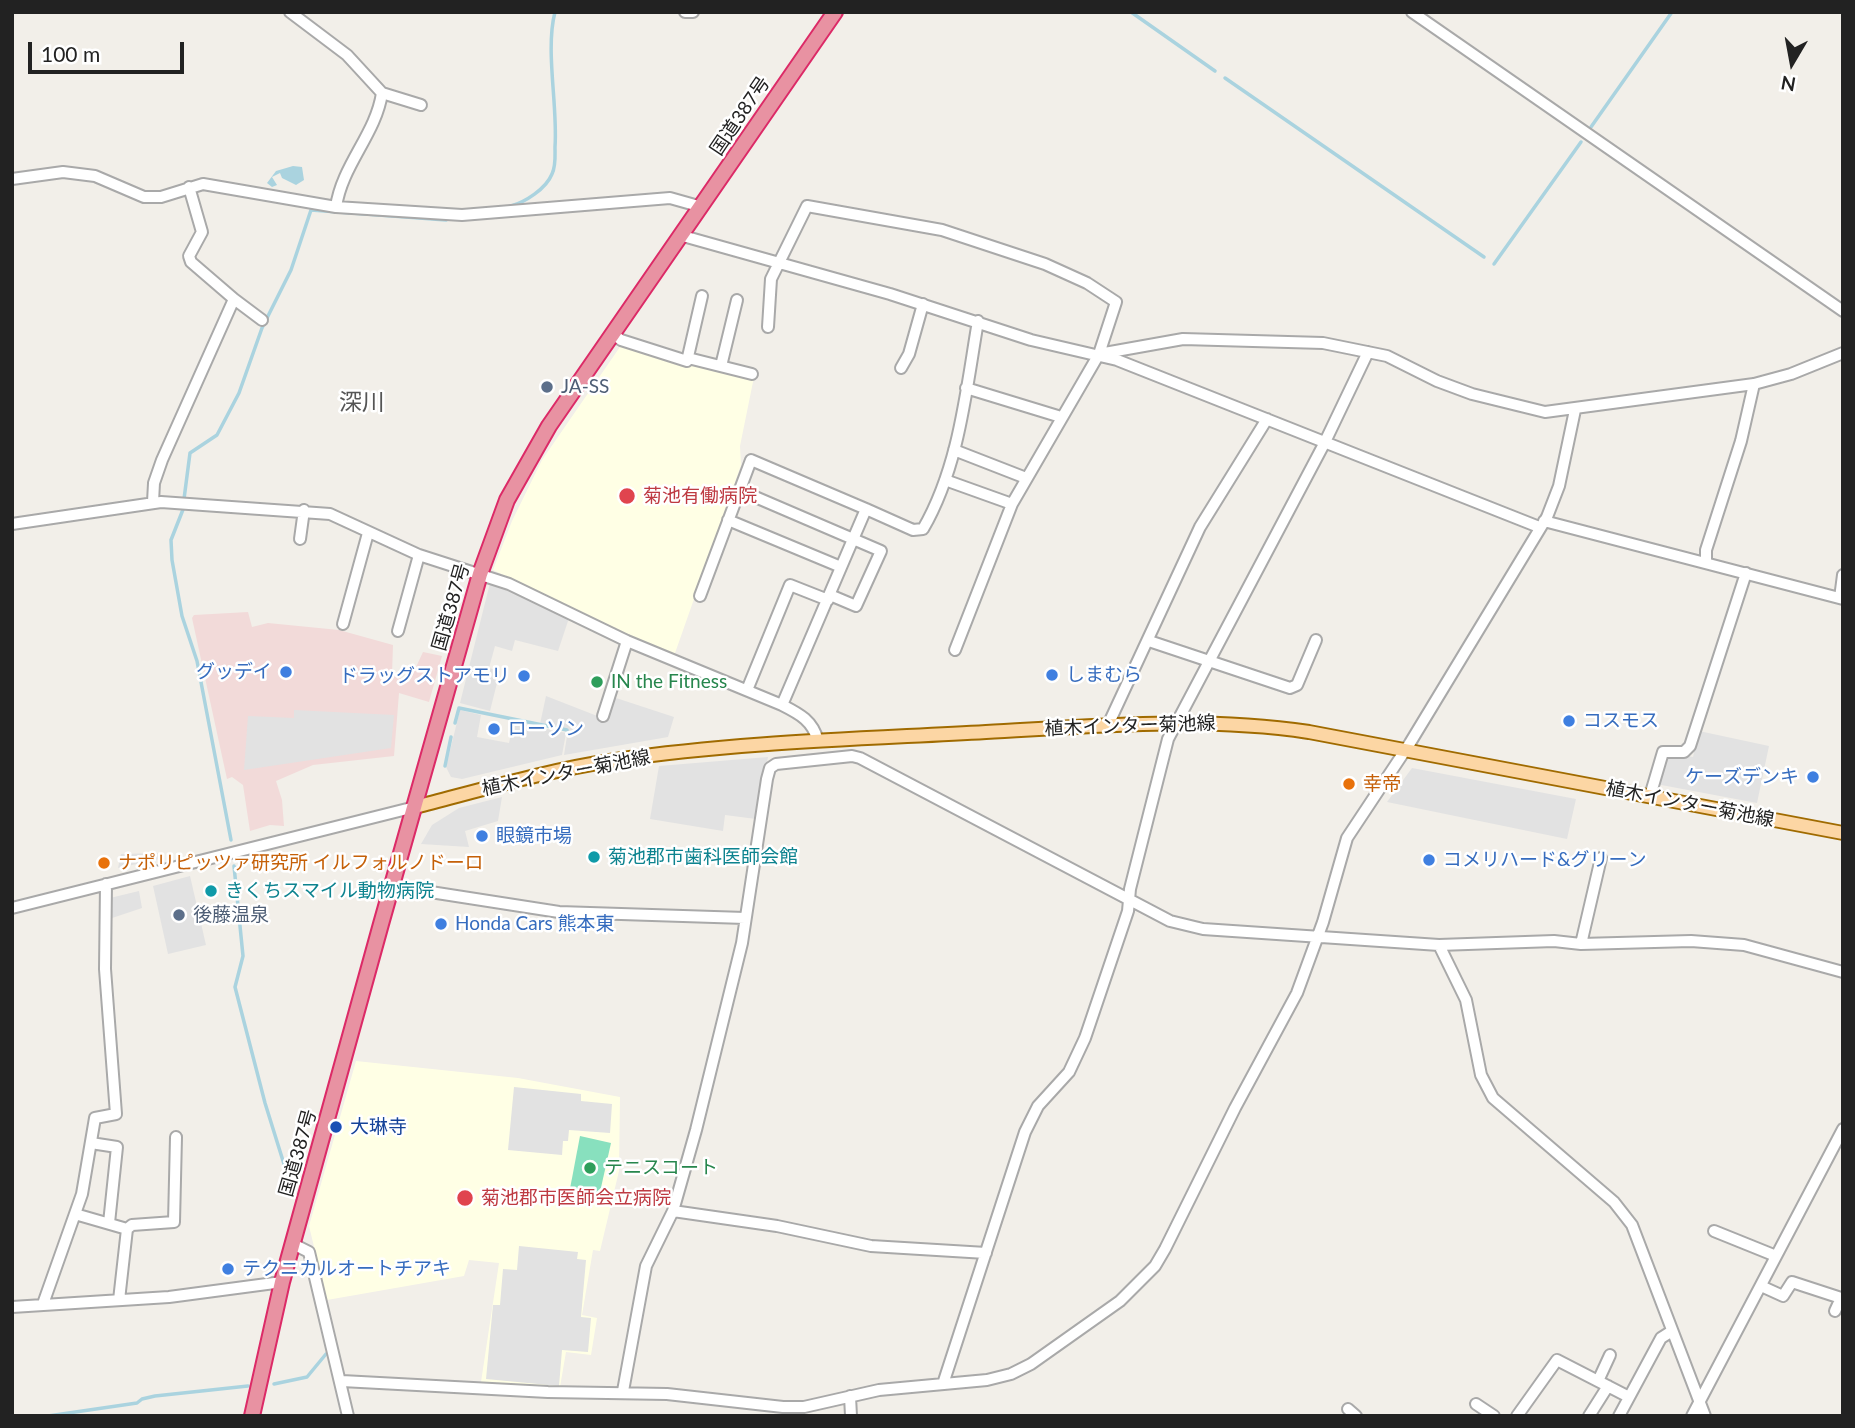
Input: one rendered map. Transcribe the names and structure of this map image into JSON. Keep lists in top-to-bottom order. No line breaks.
{"streets":{"highway":["国道387号"],"main road":["植木インター菊池線"]},"crossings":[["国道387号","植木インター菊池線"]],"districts":["深川"],"places":["JA-SS","菊池有働病院","グッデイ","しまむら","ドラッグストアモリ","IN the Fitness","コスモス","ローソン","ケーズデンキ","幸帝","眼鏡市場","菊池郡市歯科医師会館","コメリハード&グリーン","ナポリピッツァ研究所 イルフォルノドーロ","きくちスマイル動物病院","後藤温泉","Honda Cars 熊本東","大琳寺","テニスコート","菊池郡市医師会立病院","テクニカルオートチアキ"],"scale_bar":"100 m","north":"bottom"}
